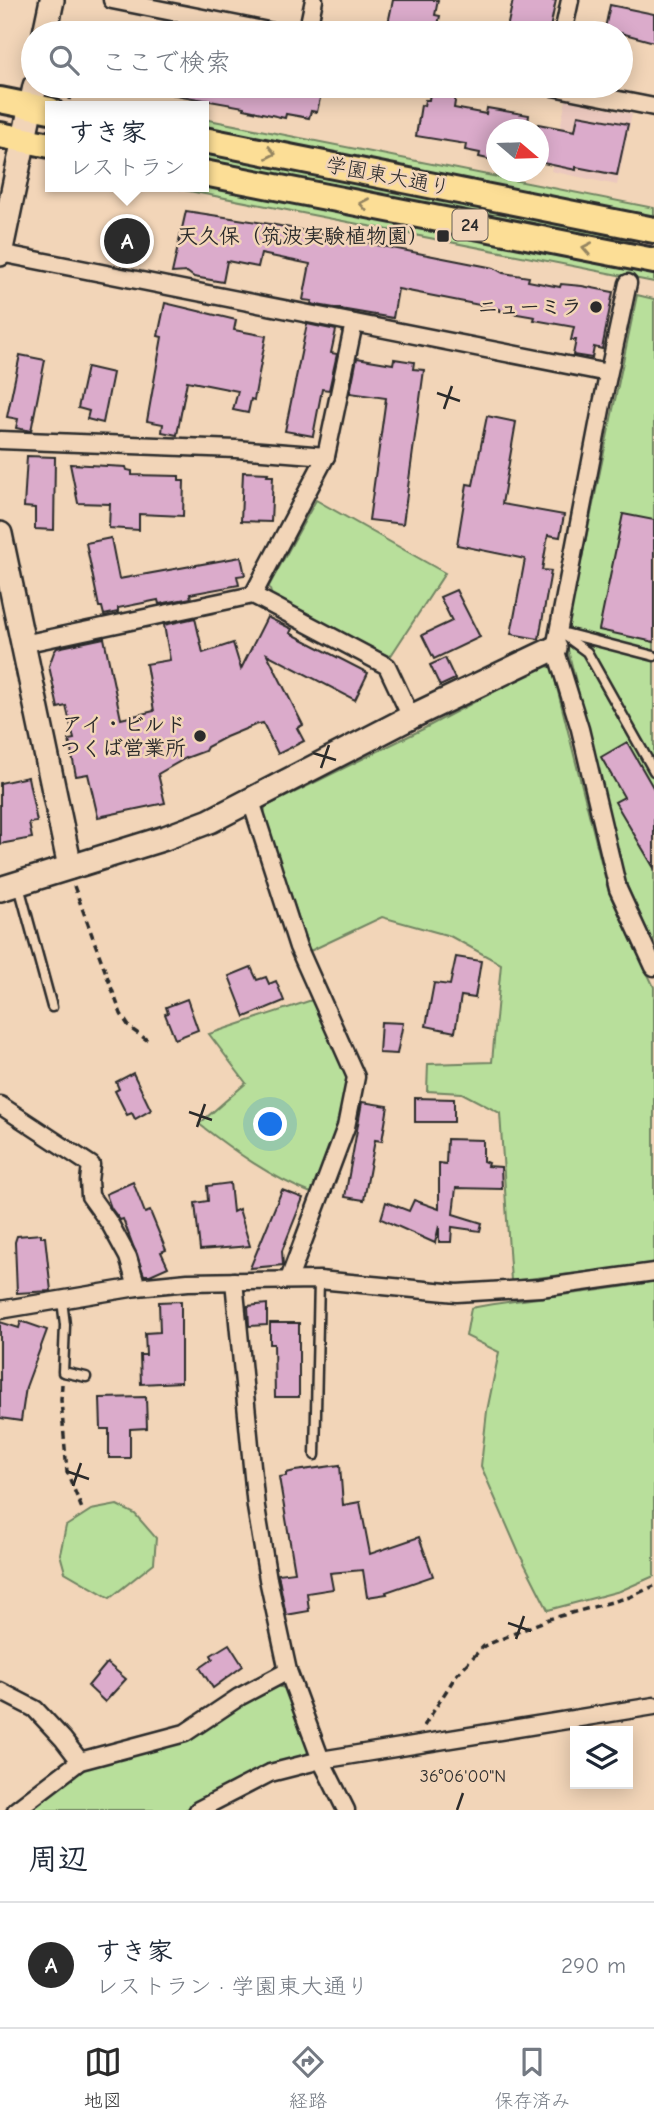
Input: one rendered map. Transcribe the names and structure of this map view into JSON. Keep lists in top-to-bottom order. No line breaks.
{"streets":{"main road":["学園東大通り","24"]},"places":{"transit":["天久保（筑波実験植物園）"],"other":["ニューミラ","アイ・ビルド つくば営業所"]},"north":"right","page":{"search":"ここで検索","popup":["すき家","レストラン"],"pins":"A","heading":"周辺","list":[{"mark":"A","name":"すき家","note":"レストラン · 学園東大通り","value":"290 m"}],"nav":["地図","経路","保存済み"]},"coordinates":["36°06'00\"N"]}
